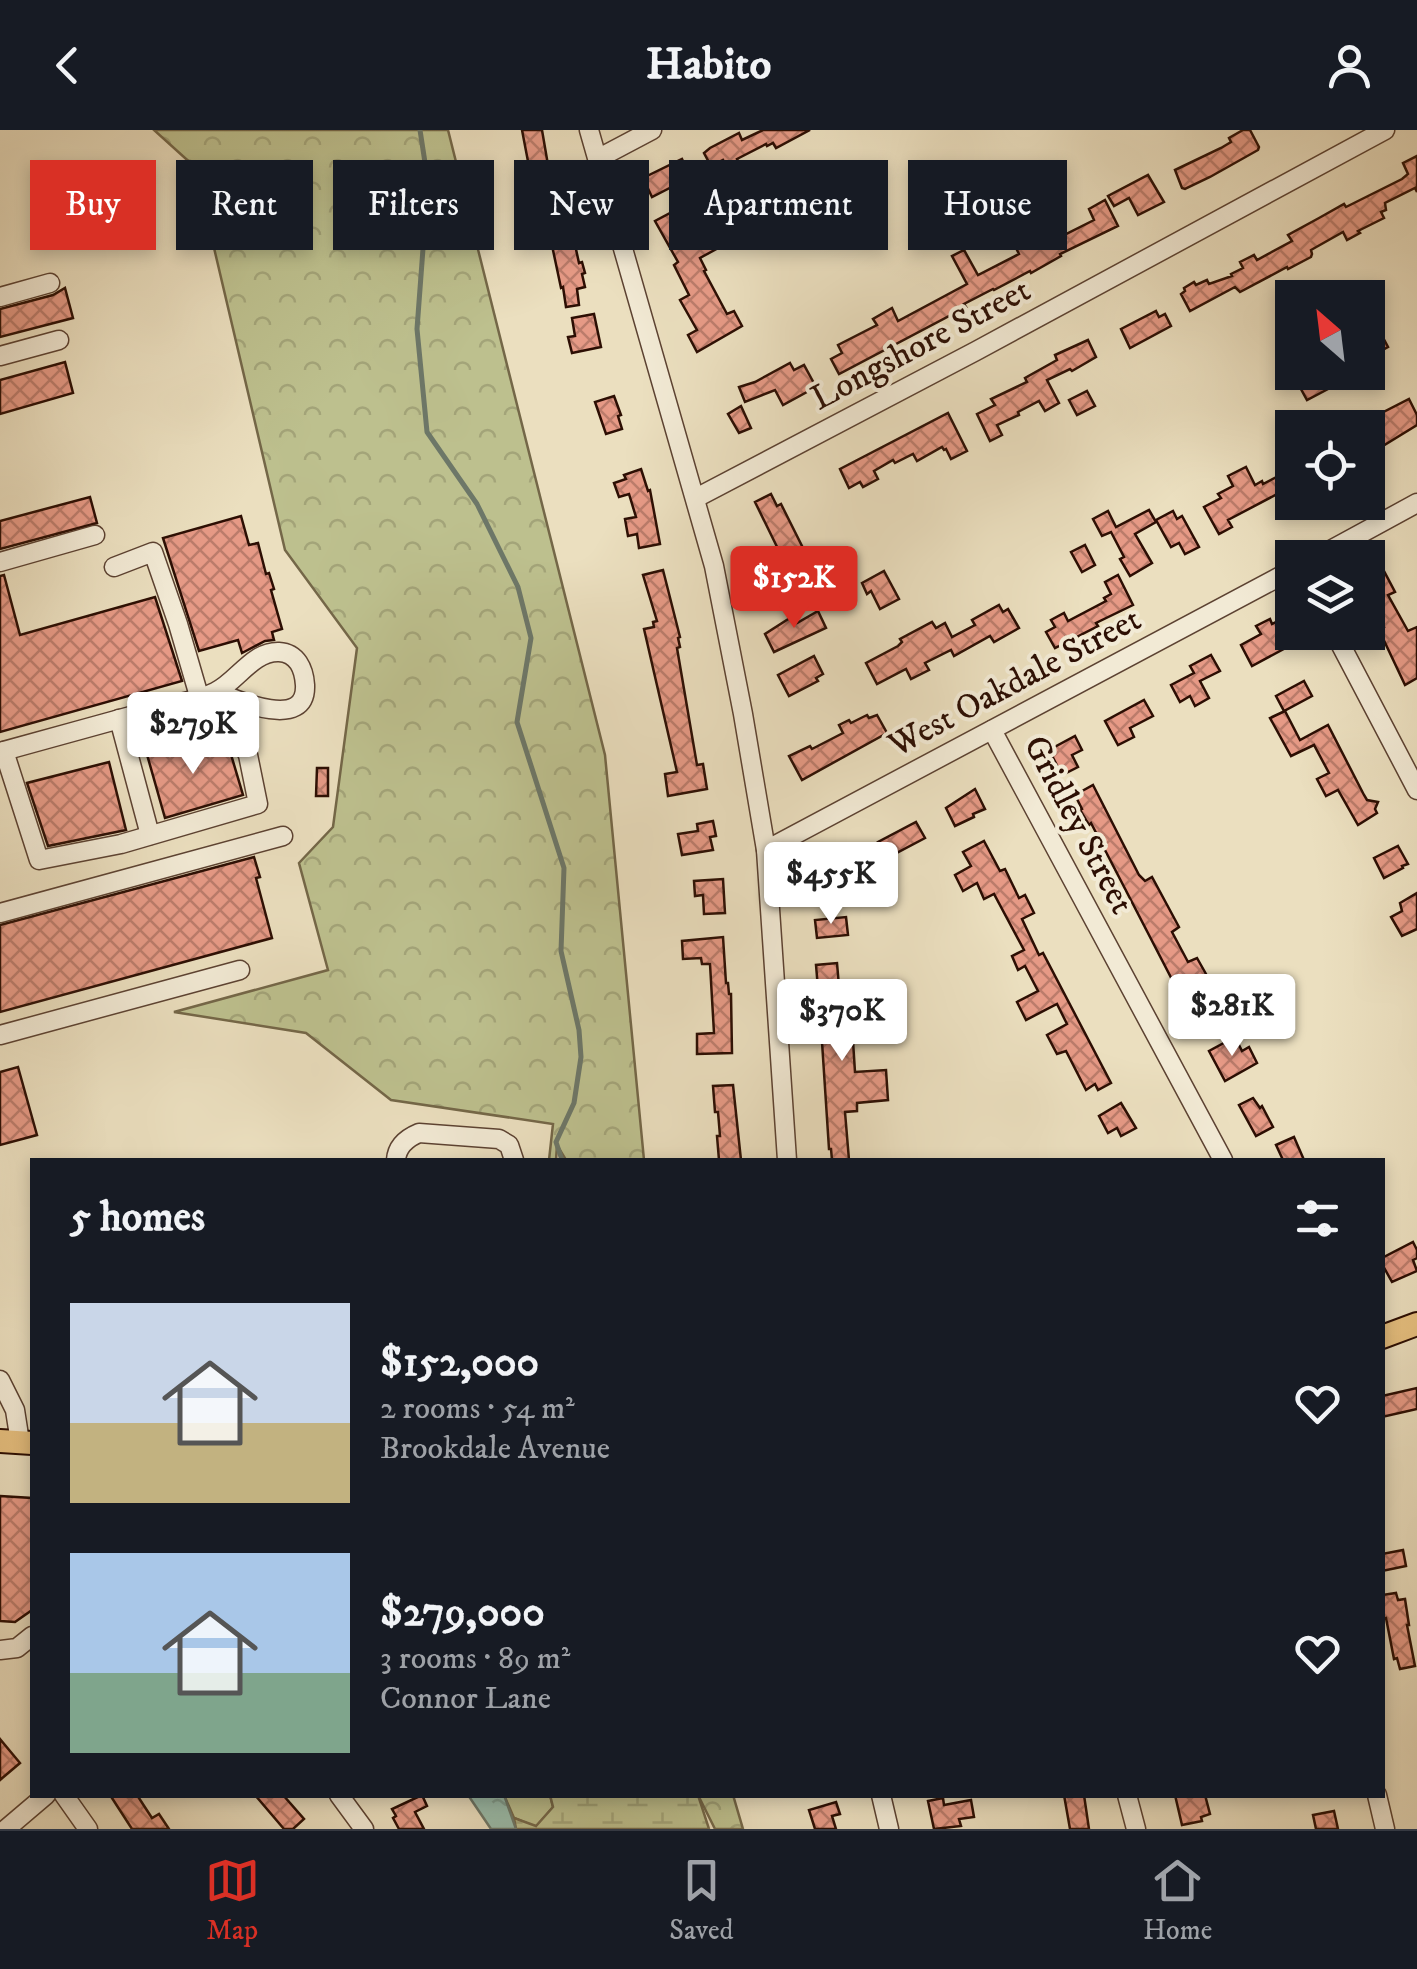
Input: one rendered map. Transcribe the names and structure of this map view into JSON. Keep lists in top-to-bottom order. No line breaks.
{"streets":{"street":["Longshore Street","West Oakdale Street","Gridley Street"]},"crossings":[["West Oakdale Street","Gridley Street"]],"north":"top left","page":{"header":"Habito","chip":["Buy","Rent","Filters","New","Apartment","House"],"price":["$152K","$279K","$455K","$281K","$370K"],"heading":"5 homes","list":[{"name":"$152,000","note":"2 rooms · 54 m² · Brookdale Avenue"},{"name":"$279,000","note":"3 rooms · 89 m² · Connor Lane"}],"tabs":["Map","Saved","Home"]}}
